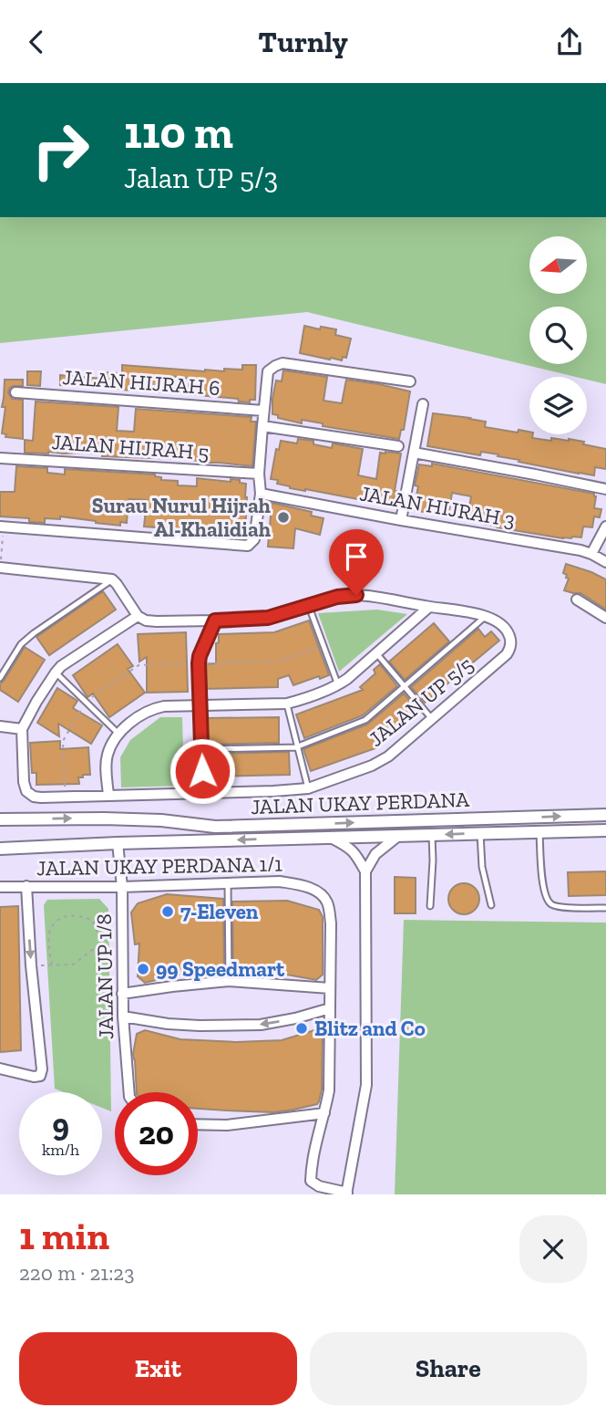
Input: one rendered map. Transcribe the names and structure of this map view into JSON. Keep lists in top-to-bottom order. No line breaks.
{"streets":{"street":["JALAN HIJRAH 6","JALAN HIJRAH 5","JALAN HIJRAH 3","JALAN UP 5/5","JALAN UKAY PERDANA","JALAN UKAY PERDANA 1/1","JALAN UP 1/8"]},"crossings":[["JALAN UKAY PERDANA","JALAN UP 1/8"],["JALAN UKAY PERDANA 1/1","JALAN UP 1/8"]],"places":["Surau Nurul Hijrah Al-Khalidiah","7-Eleven","99 Speedmart","Blitz and Co"],"north":"left","page":{"header":"Turnly","turn":["110 m","Jalan UP 5/3"],"speed":"9 km/h","limit":"20","heading":["1 min","220 m · 21:23"],"buttons":["Exit","Share"]}}
